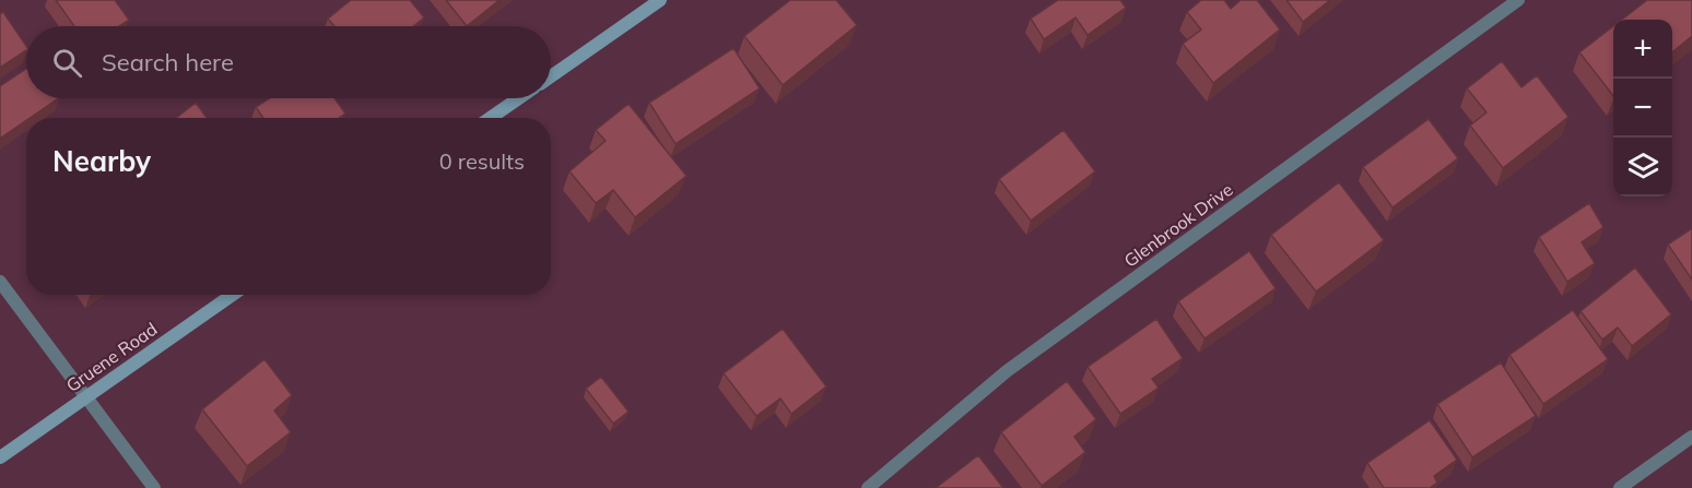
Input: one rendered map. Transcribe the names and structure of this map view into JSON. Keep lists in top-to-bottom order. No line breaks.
{"streets":{"street":["Glenbrook Drive","Gruene Road"]},"page":{"map_buttons":["+","−"],"search":"Search here","heading":["Nearby","0 results"]}}
